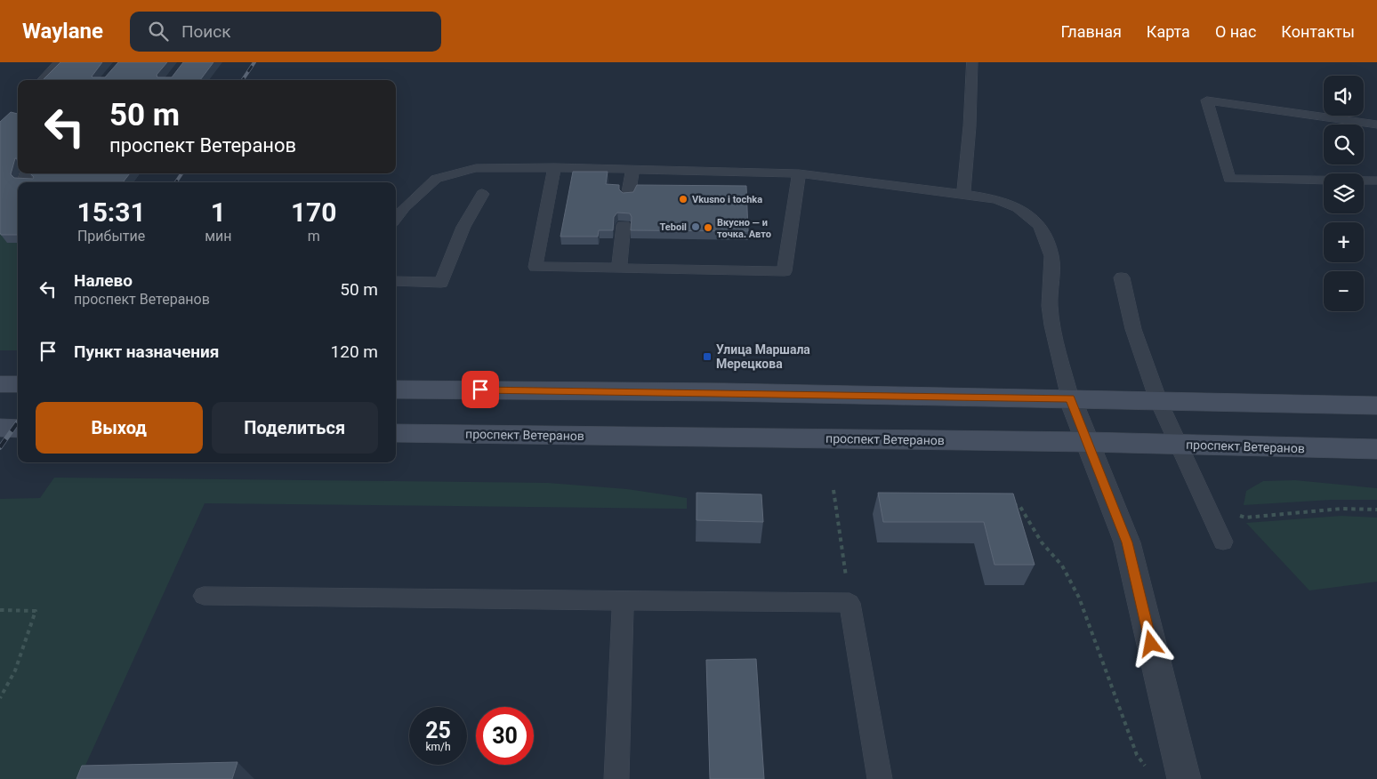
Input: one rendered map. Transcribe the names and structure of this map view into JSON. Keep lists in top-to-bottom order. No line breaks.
{"streets":{"main road":["проспект Ветеранов"]},"places":{"other":["Vkusno i tochka","Teboil","Вкусно — и точка. Авто"],"transit":["Улица Маршала Мерецкова"]},"page":{"header":"Waylane","search":"Поиск","nav":["Главная","Карта","О нас","Контакты"],"map_buttons":["+","−"],"turn":["50 m","проспект Ветеранов"],"eta":["15:31","Прибытие","1","мин","170","m"],"list":[{"name":"Налево","note":"проспект Ветеранов","value":"50 m"},{"name":"Пункт назначения","value":"120 m"}],"buttons":["Выход","Поделиться"],"speed":"25 km/h","limit":"30"}}
